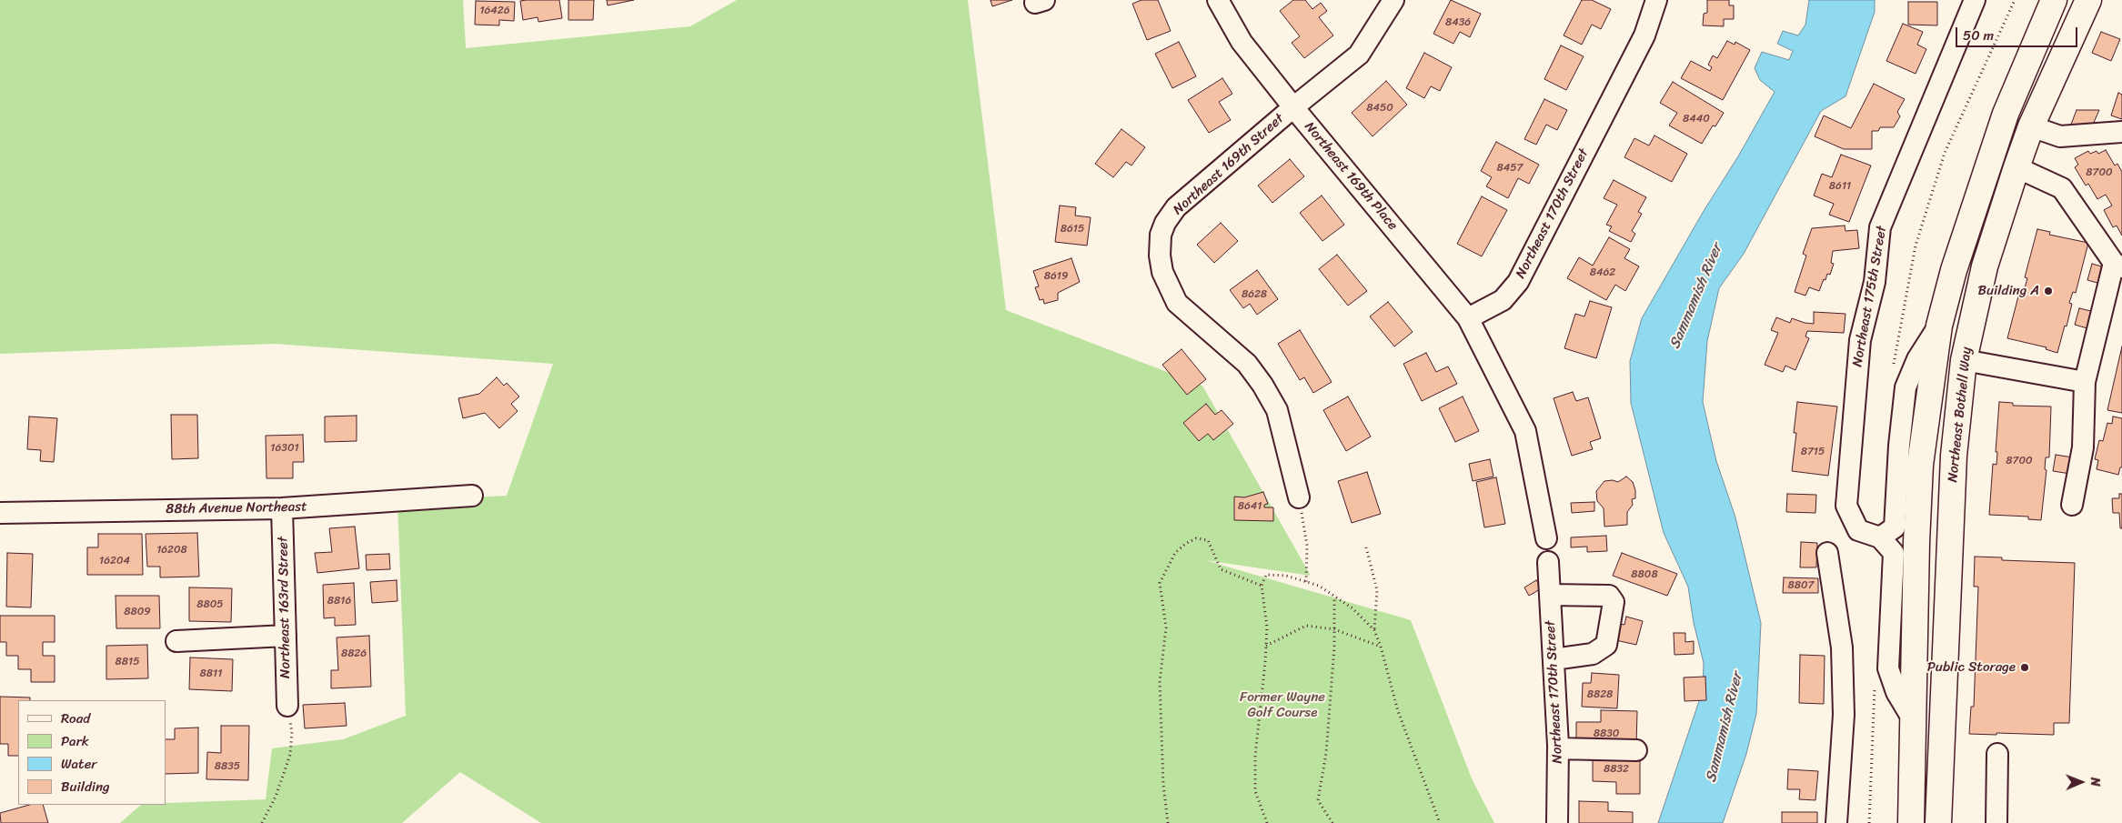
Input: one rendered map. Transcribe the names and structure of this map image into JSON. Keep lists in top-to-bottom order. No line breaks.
{"streets":{"main road":["Northeast Bothell Way"],"street":["Northeast 169th Street","Northeast 169th Place","Northeast 170th Street","Northeast 175th Street","88th Avenue Northeast","Northeast 163rd Street"]},"crossings":[["Northeast 169th Street","Northeast 169th Place"],["Northeast 169th Place","Northeast 170th Street"],["88th Avenue Northeast","Northeast 163rd Street"]],"water":["Sammamish River"],"parks":["Former Wayne Golf Course"],"places":["Building A","Public Storage"],"house_numbers":["16426","8436","8450","8440","8457","8700","8611","8615","8462","8619","8628","16301","8715","8700","8641","16208","16204","8808","8807","8816","8805","8809","8826","8815","8811","8828","8830","8835","8832"],"legend":["Road","Park","Water","Building"],"scale_bar":"50 m","north":"right"}
